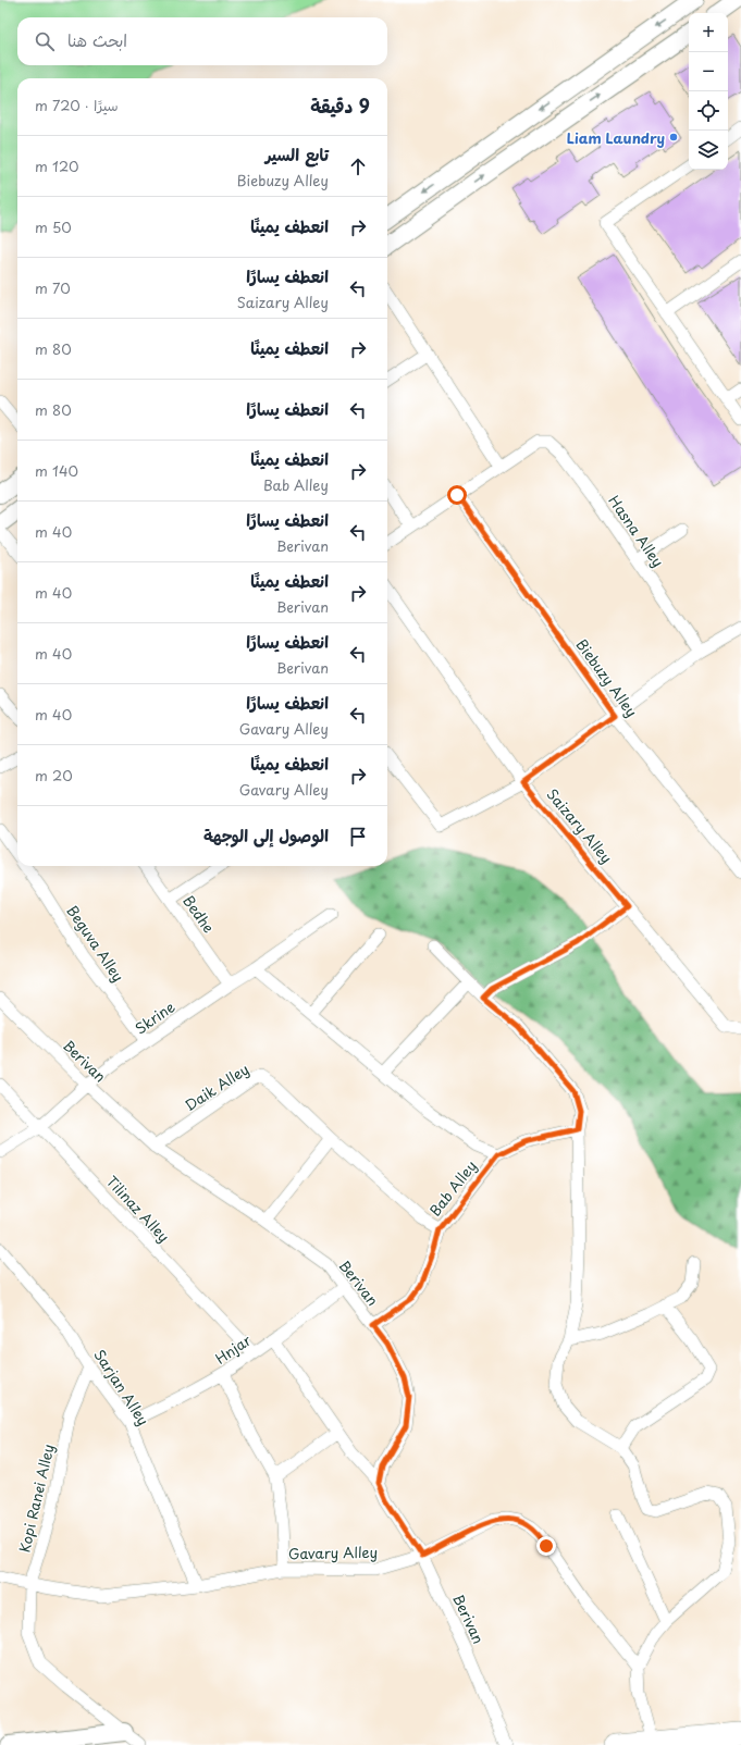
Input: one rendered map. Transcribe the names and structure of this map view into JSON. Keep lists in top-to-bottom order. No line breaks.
{"streets":{"street":["Hasna Alley","Biebuzy Alley","Saizary Alley","Bedhe","Beguva Alley","Skrine","Berivan","Daik Alley","Bab Alley","Tilinaz Alley","Hnjar","Sarjan Alley","Kopi Ranei Alley","Gavary Alley"]},"crossings":[["Bedhe","Skrine"],["Beguva Alley","Skrine"],["Skrine","Berivan"],["Skrine","Tilinaz Alley"],["Berivan","Daik Alley"],["Berivan","Bab Alley"],["Berivan","Hnjar"],["Berivan","Gavary Alley"],["Daik Alley","Bab Alley"],["Tilinaz Alley","Hnjar"],["Hnjar","Sarjan Alley"],["Sarjan Alley","Kopi Ranei Alley"],["Sarjan Alley","Gavary Alley"],["Kopi Ranei Alley","Gavary Alley"]],"places":["Liam Laundry"],"page":{"map_buttons":["+","−"],"search":"ابحث هنا","heading":["9 دقيقة","سيرًا · 720 m"],"list":[["تابع السير","Biebuzy Alley","120 m"],["انعطف يمينًا","50 m"],["انعطف يسارًا","Saizary Alley","70 m"],["انعطف يمينًا","80 m"],["انعطف يسارًا","80 m"],["انعطف يمينًا","Bab Alley","140 m"],["انعطف يسارًا","Berivan","40 m"],["انعطف يمينًا","Berivan","40 m"],["انعطف يسارًا","Berivan","40 m"],["انعطف يسارًا","Gavary Alley","40 m"],["انعطف يمينًا","Gavary Alley","20 m"],"الوصول إلى الوجهة"]}}
